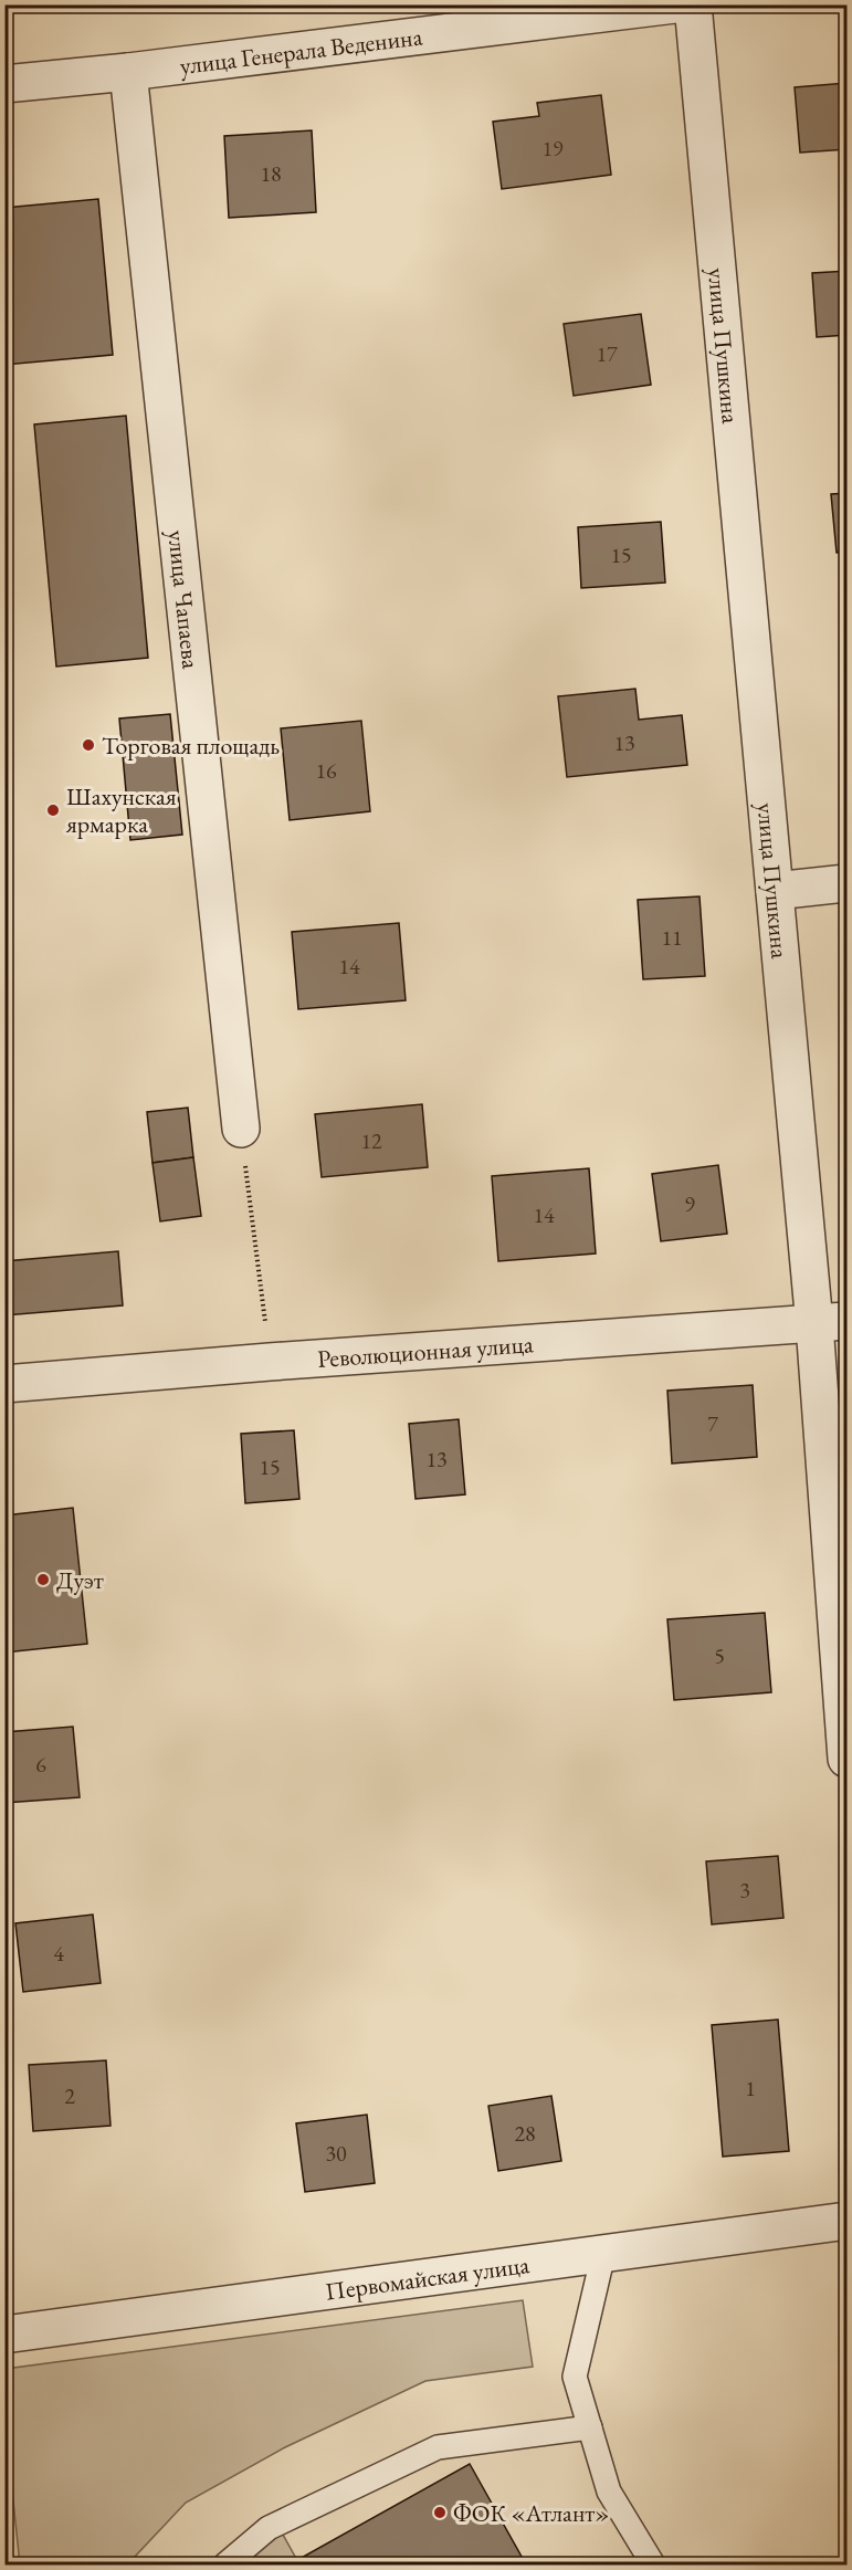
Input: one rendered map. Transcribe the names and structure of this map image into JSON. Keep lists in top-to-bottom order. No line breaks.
{"streets":{"street":["улица Генерала Веденина","улица Пушкина","улица Чапаева","Революционная улица","Первомайская улица"]},"crossings":[["улица Генерала Веденина","улица Чапаева"],["улица Пушкина","Революционная улица"]],"places":["Торговая площадь","Шахунская ярмарка","Дуэт","ФОК «Атлант»"],"house_numbers":["19","18","17","15","13","16","11","14","12","9","14","7","13","15","5","6","3","4","1","2","28","30"]}
